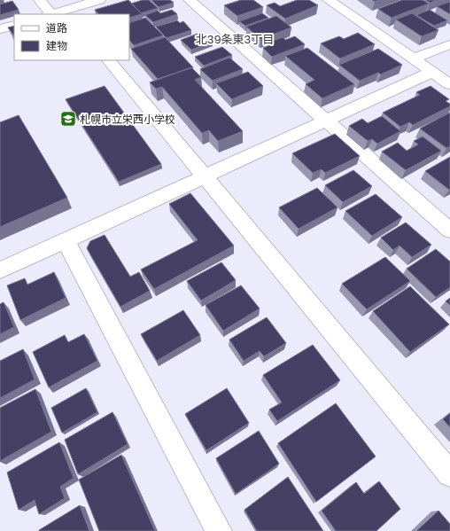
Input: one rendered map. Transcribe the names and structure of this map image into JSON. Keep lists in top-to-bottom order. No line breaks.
{"districts":["北39条東3丁目"],"places":{"school or university":["札幌市立栄西小学校"]},"legend":["道路","建物"]}
